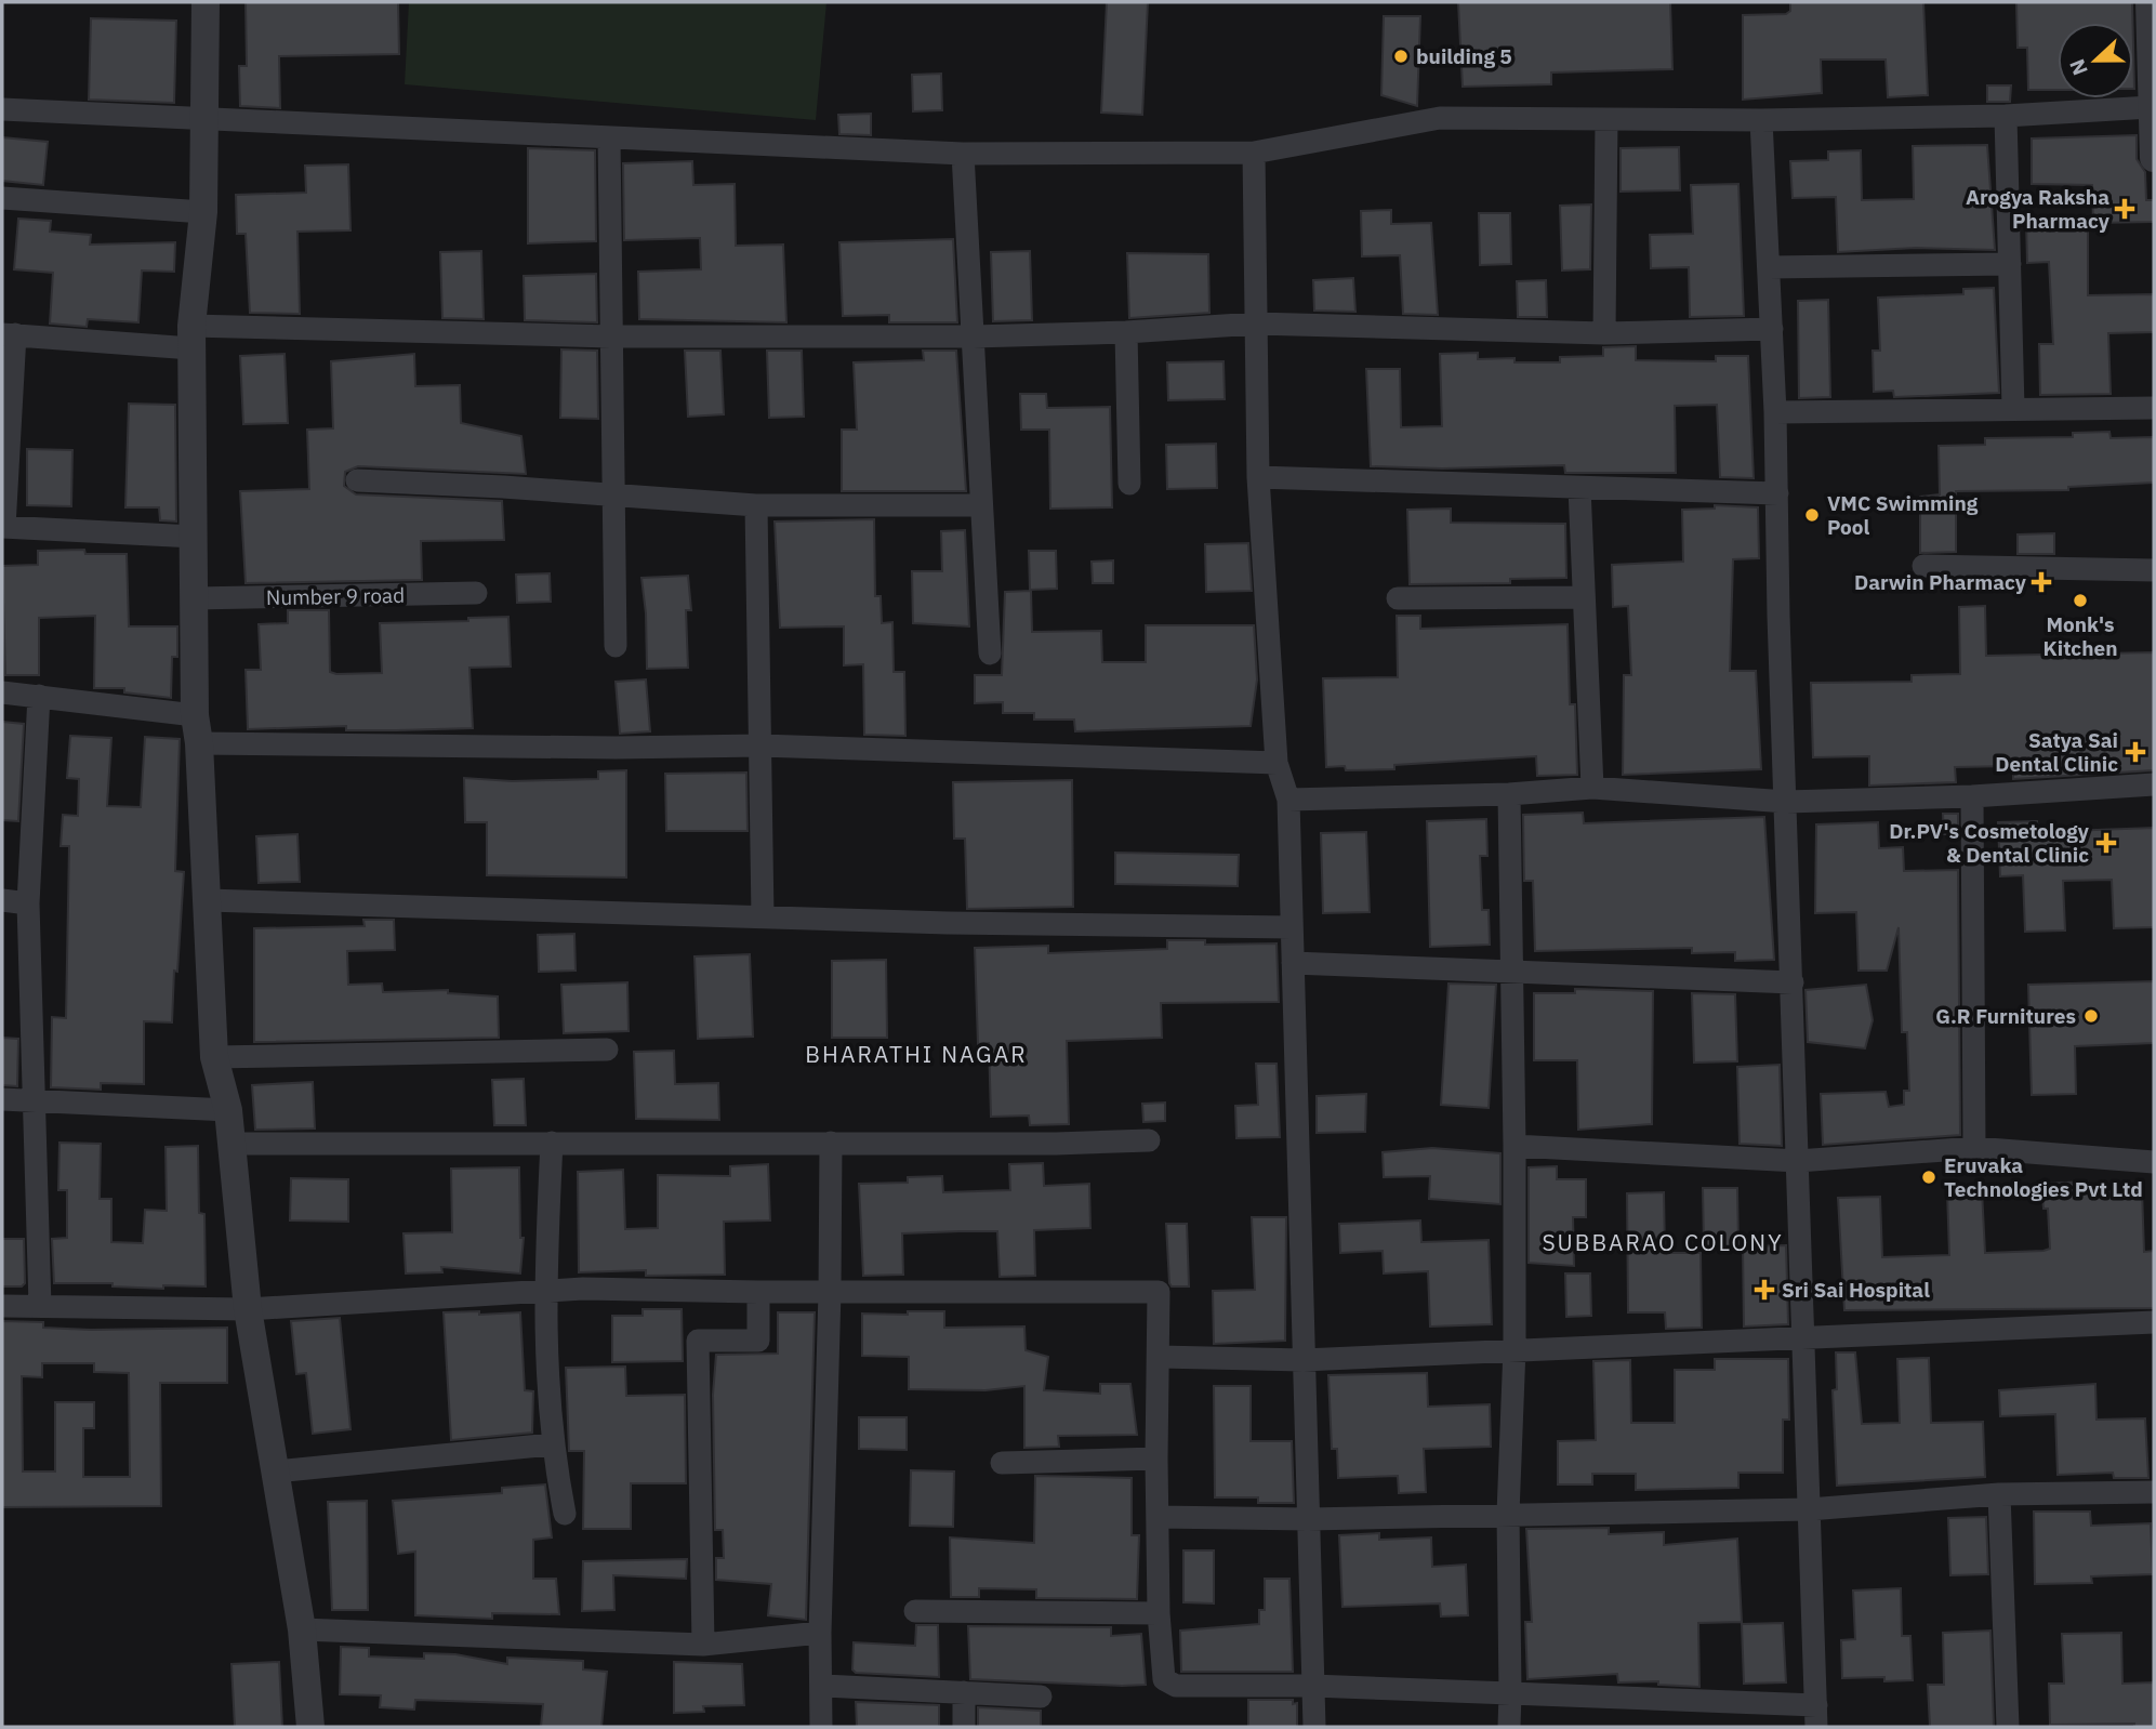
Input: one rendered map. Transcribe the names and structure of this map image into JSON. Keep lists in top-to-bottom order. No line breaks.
{"streets":{"street":["Number 9 road"]},"districts":["BHARATHI NAGAR","SUBBARAO COLONY"],"places":{"other":["building 5","VMC Swimming Pool","Monk's Kitchen","G.R Furnitures","Eruvaka Technologies Pvt Ltd"],"health":["Arogya Raksha Pharmacy","Darwin Pharmacy","Satya Sai Dental Clinic","Dr.PV's Cosmetology & Dental Clinic","Sri Sai Hospital"]},"north":"left"}
